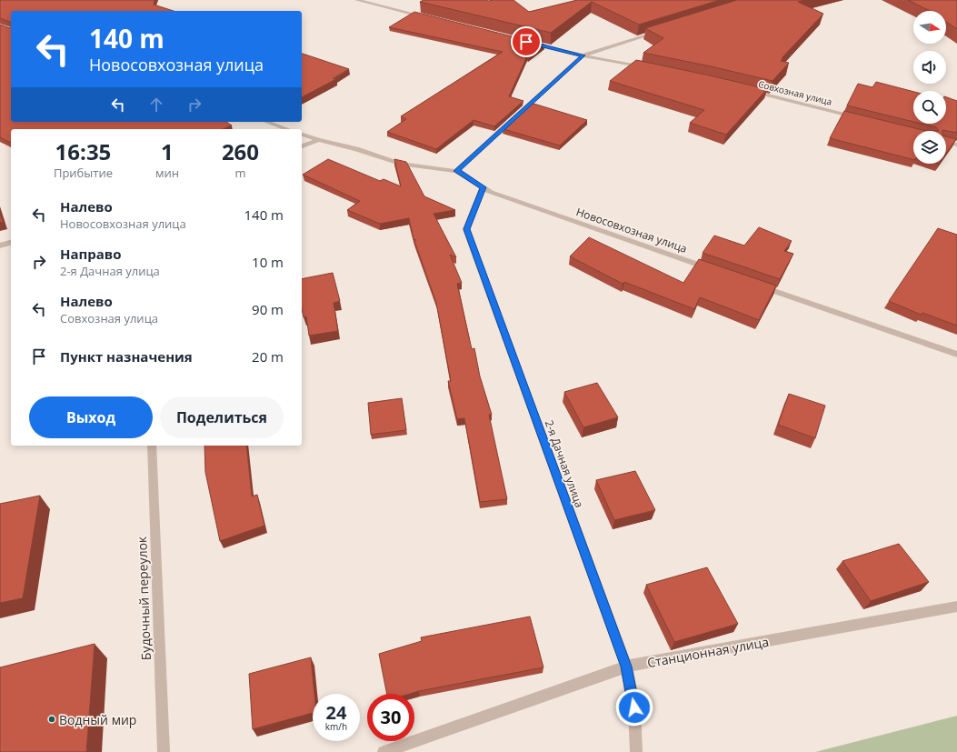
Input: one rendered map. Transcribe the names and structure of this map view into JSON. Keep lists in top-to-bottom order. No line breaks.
{"streets":{"street":["Совхозная улица","Новосовхозная улица","2-я Дачная улица","Будочный переулок","Станционная улица"]},"crossings":[["Новосовхозная улица","2-я Дачная улица"],["2-я Дачная улица","Станционная улица"]],"places":["Водный мир"],"north":"right","page":{"turn":["140 m","Новосовхозная улица"],"eta":["16:35","Прибытие","1","мин","260","m"],"list":[{"name":"Налево","note":"Новосовхозная улица","value":"140 m"},{"name":"Направо","note":"2-я Дачная улица","value":"10 m"},{"name":"Налево","note":"Совхозная улица","value":"90 m"},{"name":"Пункт назначения","value":"20 m"}],"buttons":["Выход","Поделиться"],"speed":"24 km/h","limit":"30"}}
